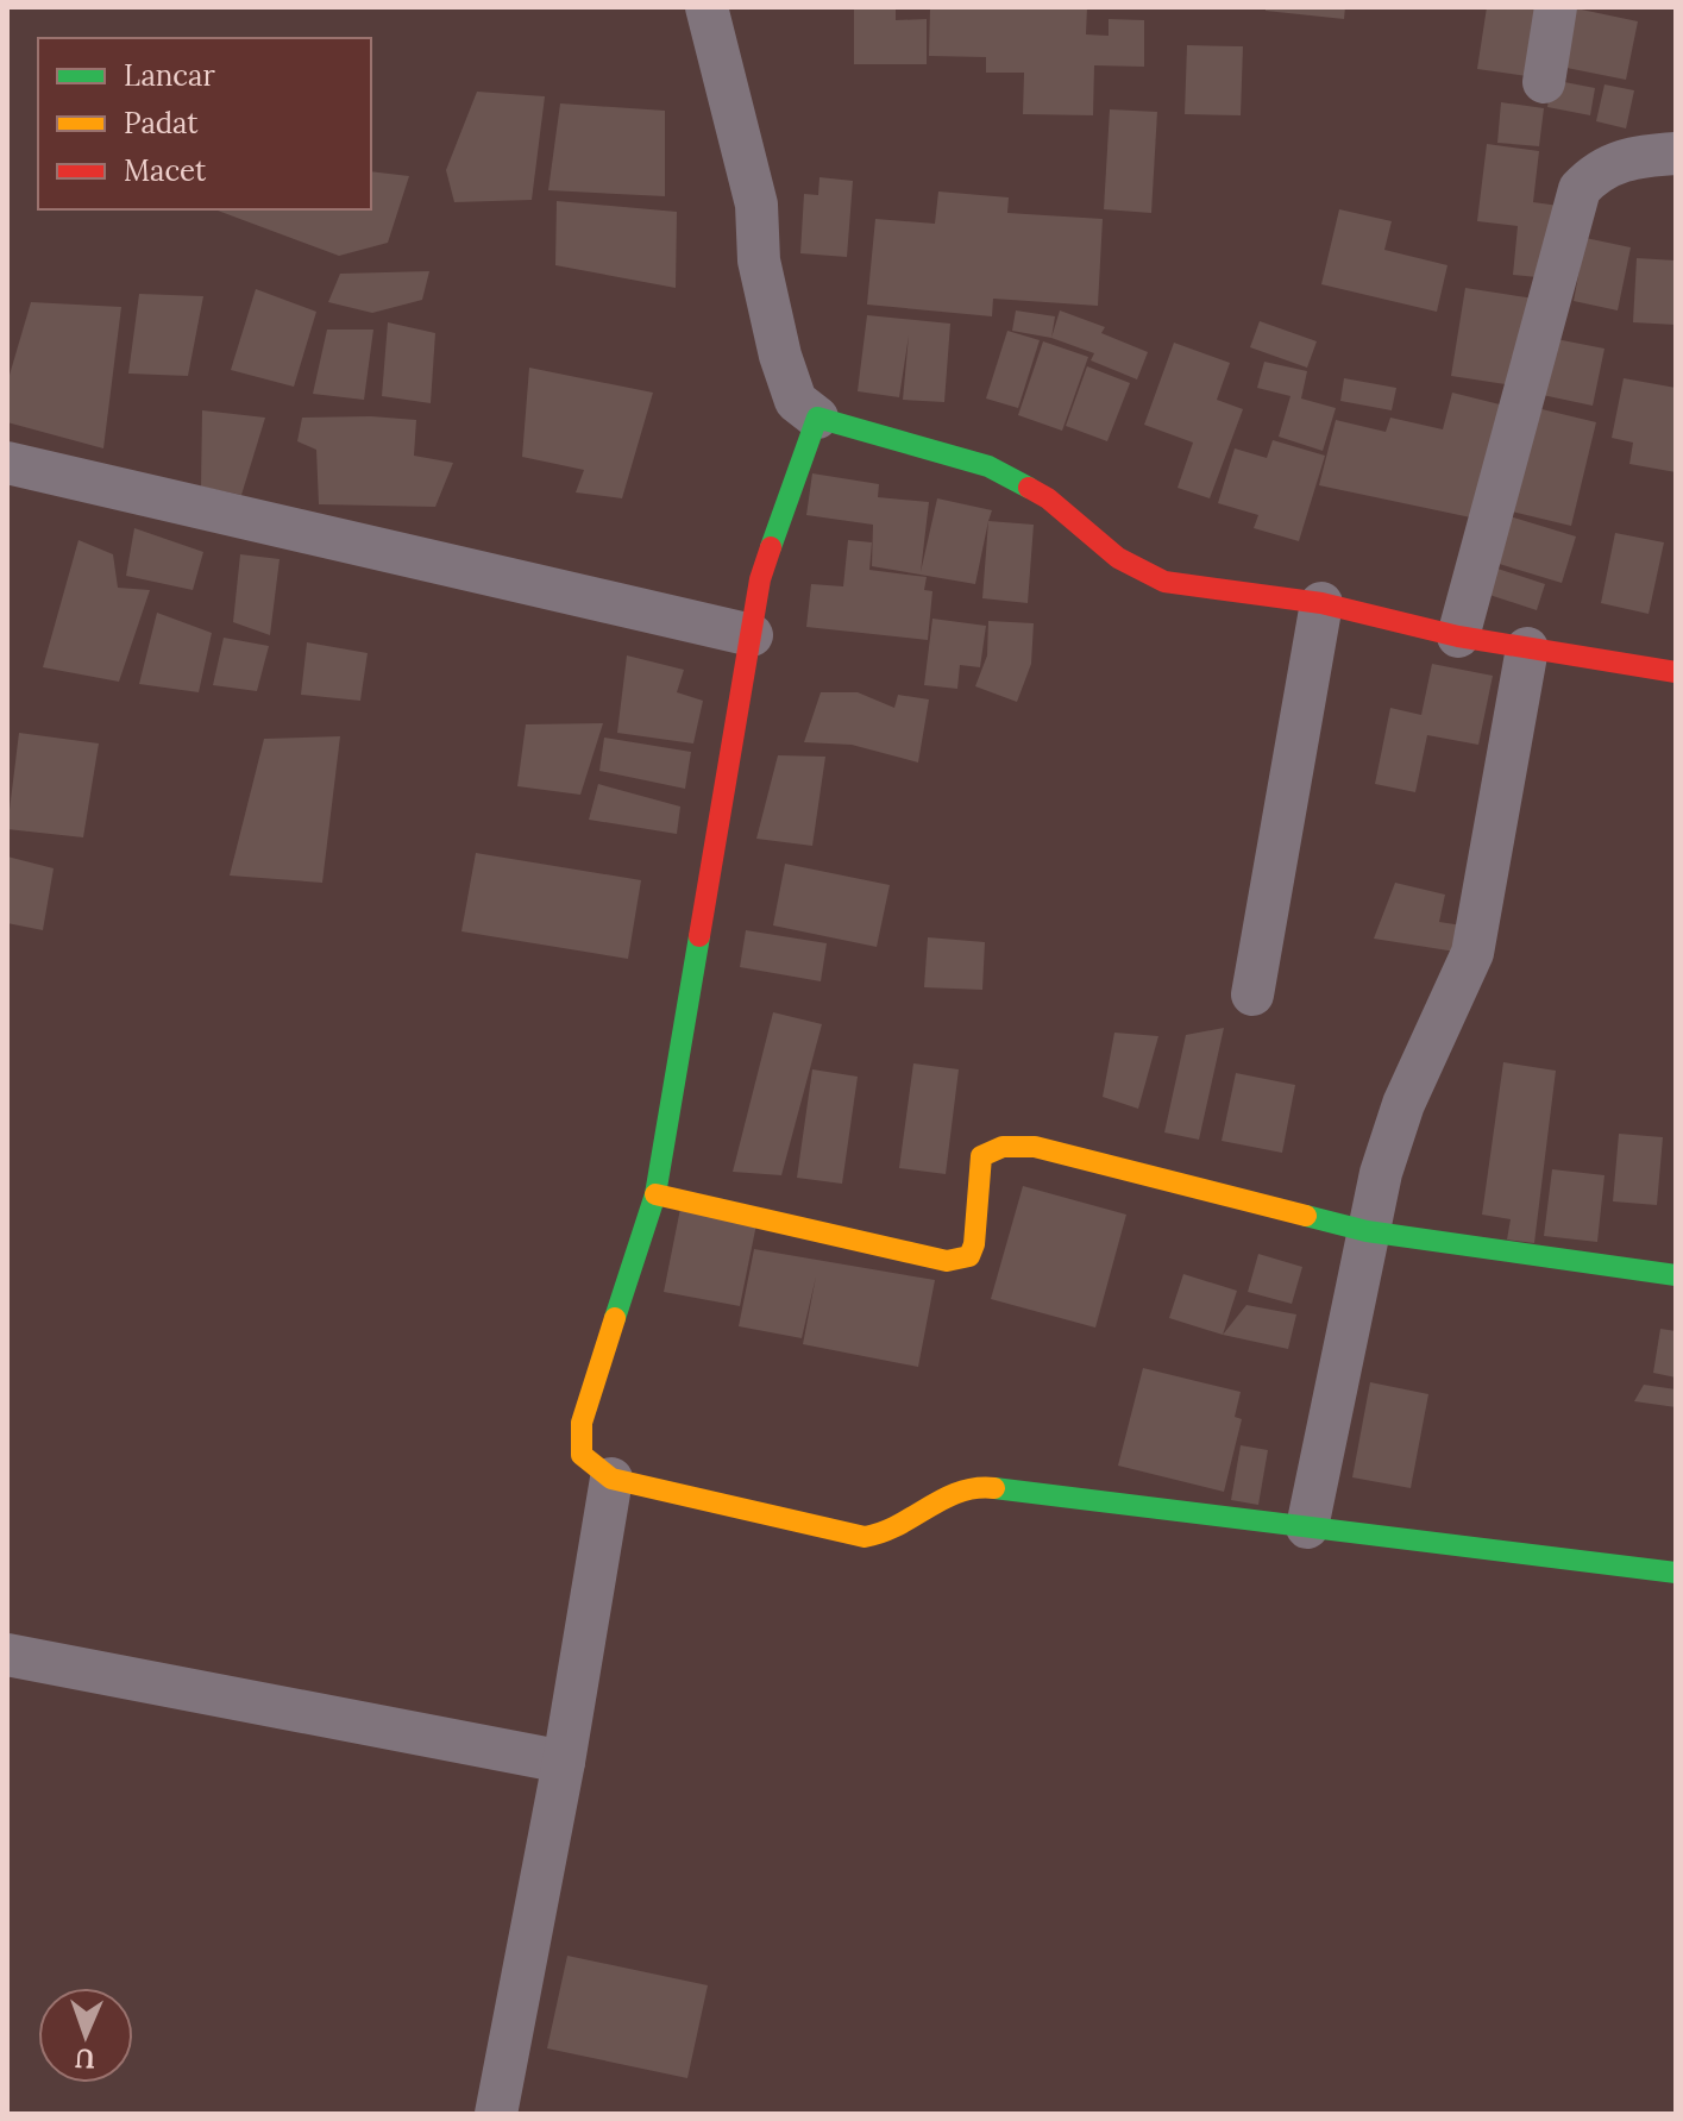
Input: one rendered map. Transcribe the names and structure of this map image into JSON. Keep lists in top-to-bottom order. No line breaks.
{"legend":["Lancar","Padat","Macet"],"north":"bottom"}
